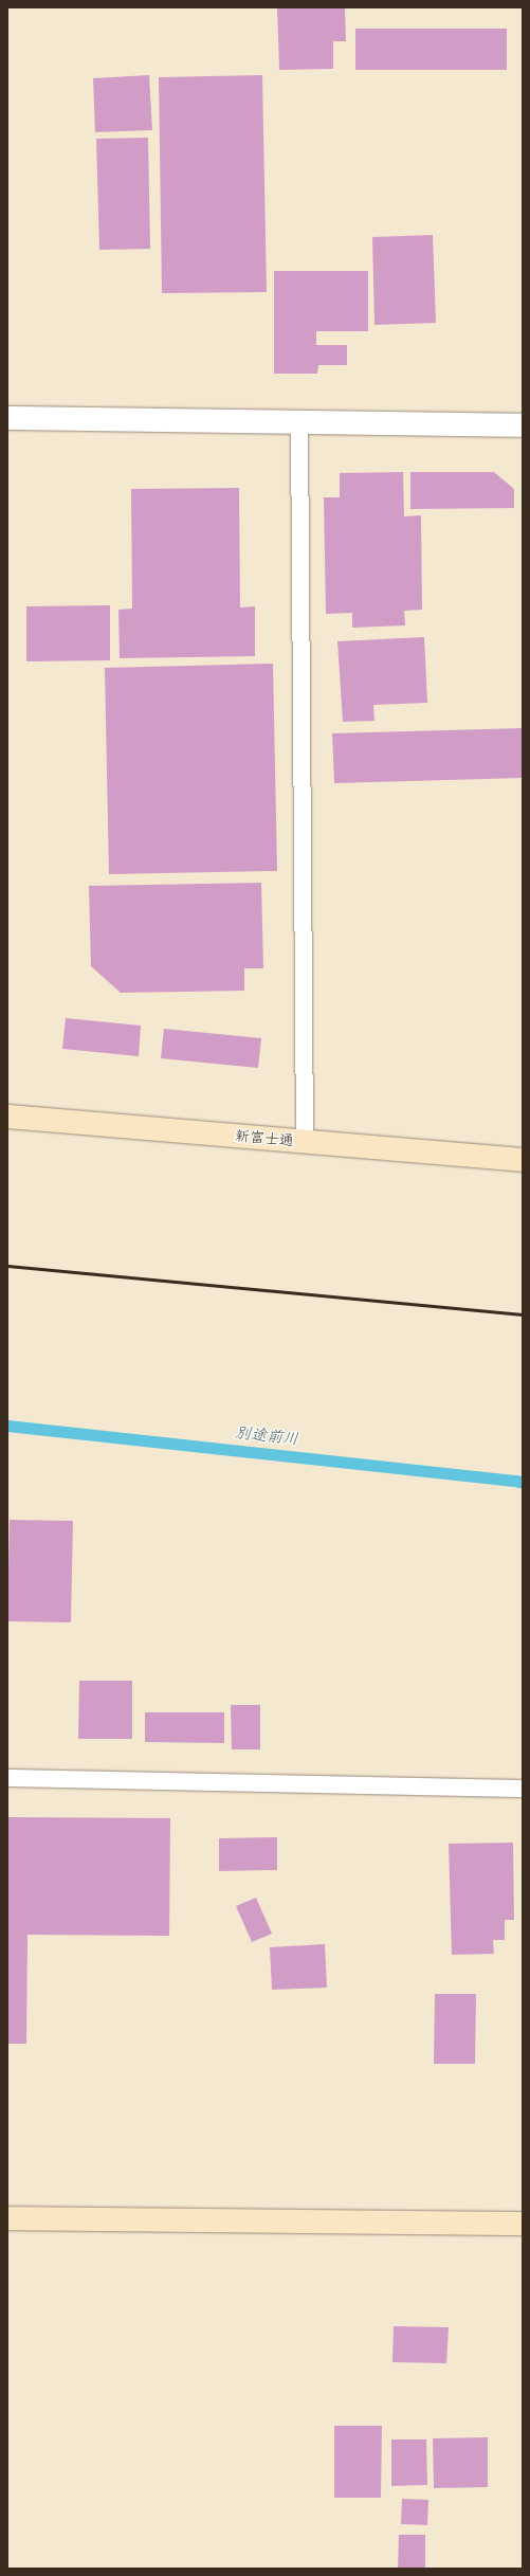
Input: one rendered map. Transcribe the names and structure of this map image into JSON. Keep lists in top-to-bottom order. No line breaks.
{"streets":{"street":["新富士通"]},"water":["別途前川"]}
